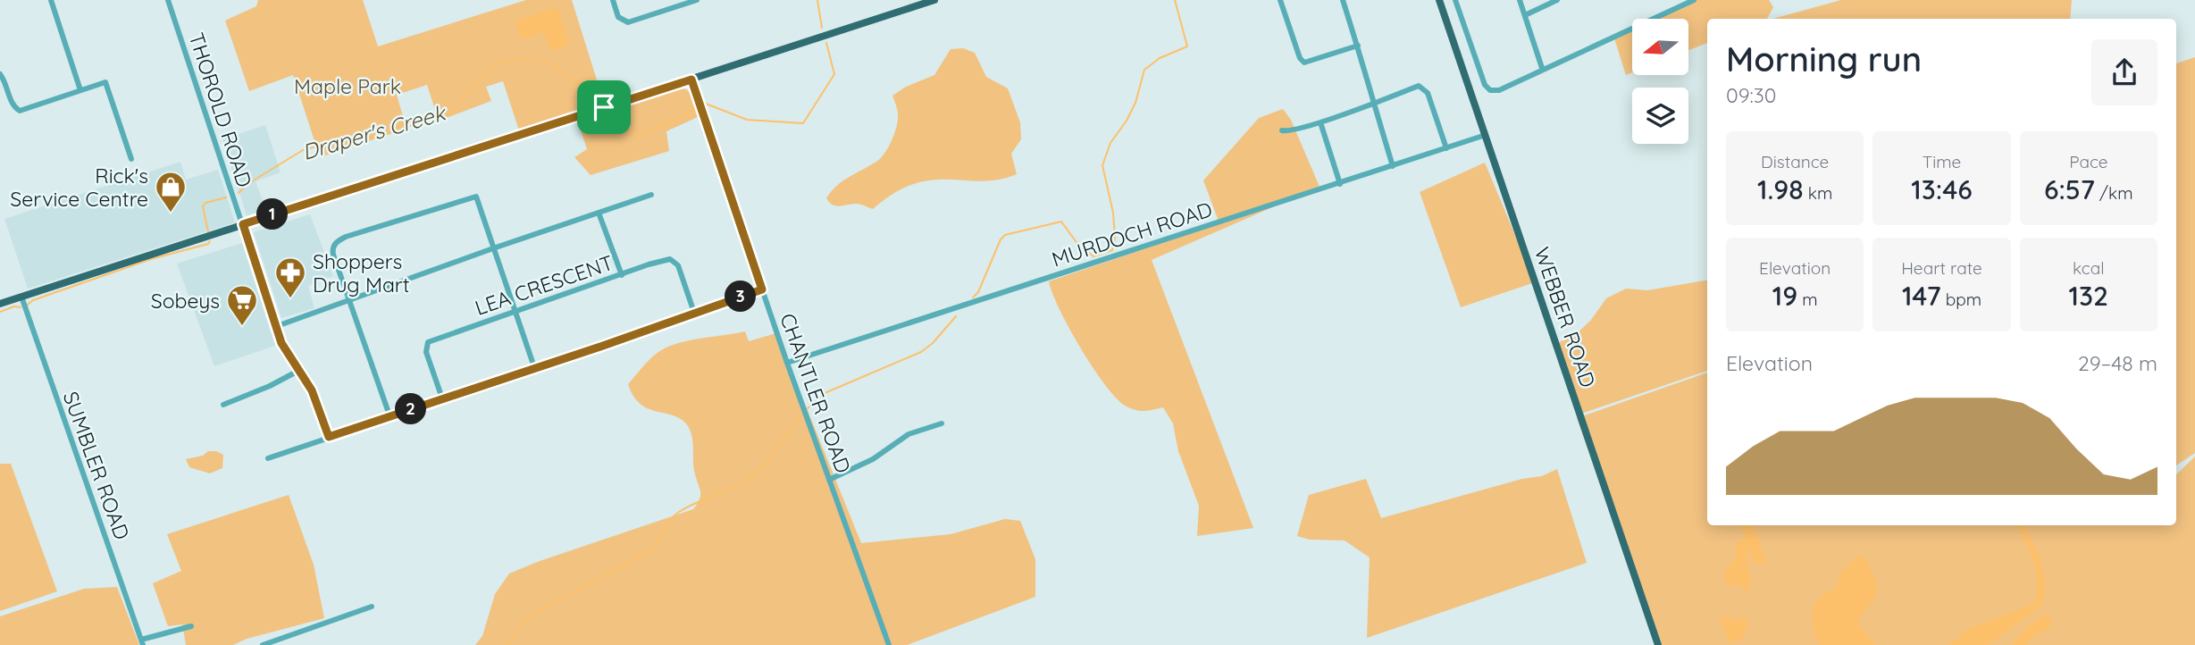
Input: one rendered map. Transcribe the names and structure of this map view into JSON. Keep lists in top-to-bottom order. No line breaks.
{"streets":{"main road":["WEBBER ROAD"],"street":["THOROLD ROAD","MURDOCH ROAD","LEA CRESCENT","CHANTLER ROAD","SUMBLER ROAD"]},"crossings":[["MURDOCH ROAD","WEBBER ROAD"],["MURDOCH ROAD","CHANTLER ROAD"]],"water":["Draper's Creek"],"parks":["Maple Park"],"places":{"shop":["Rick's Service Centre"],"pharmacy":["Shoppers Drug Mart"],"supermarket":["Sobeys"]},"north":"left","page":{"heading":["Morning run","09:30"],"stats":[["Distance","1.98 km"],["Time","13:46"],["Pace","6:57 /km"],["Elevation","19 m"],["Heart rate","147 bpm"],["kcal","132"]],"pins":["1","3","2"],"chart":["Elevation","29–48 m"]}}
